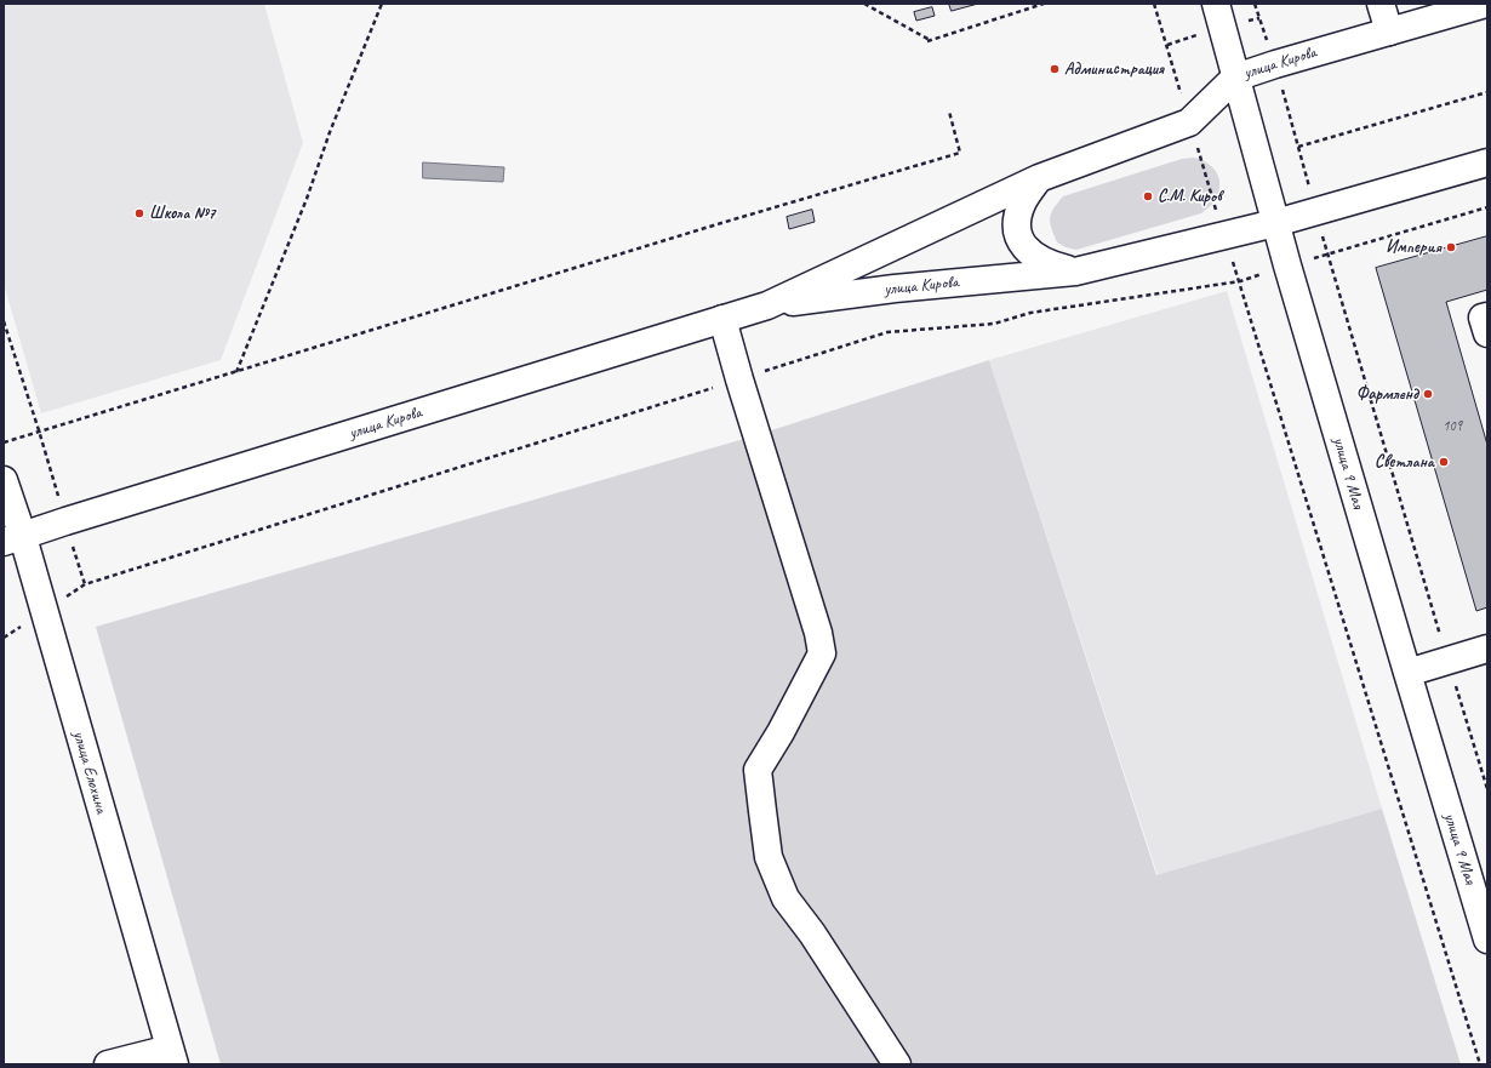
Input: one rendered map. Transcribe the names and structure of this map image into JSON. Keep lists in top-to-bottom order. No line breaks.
{"streets":{"main road":["улица Кирова","улица 9 Мая","улица Елохина"]},"crossings":[["улица Кирова","улица 9 Мая"],["улица Кирова","улица Елохина"]],"places":["Администрация","С.М. Киров","Школа №7","Империя","Фармленд","Светлана"],"house_numbers":["109"]}
